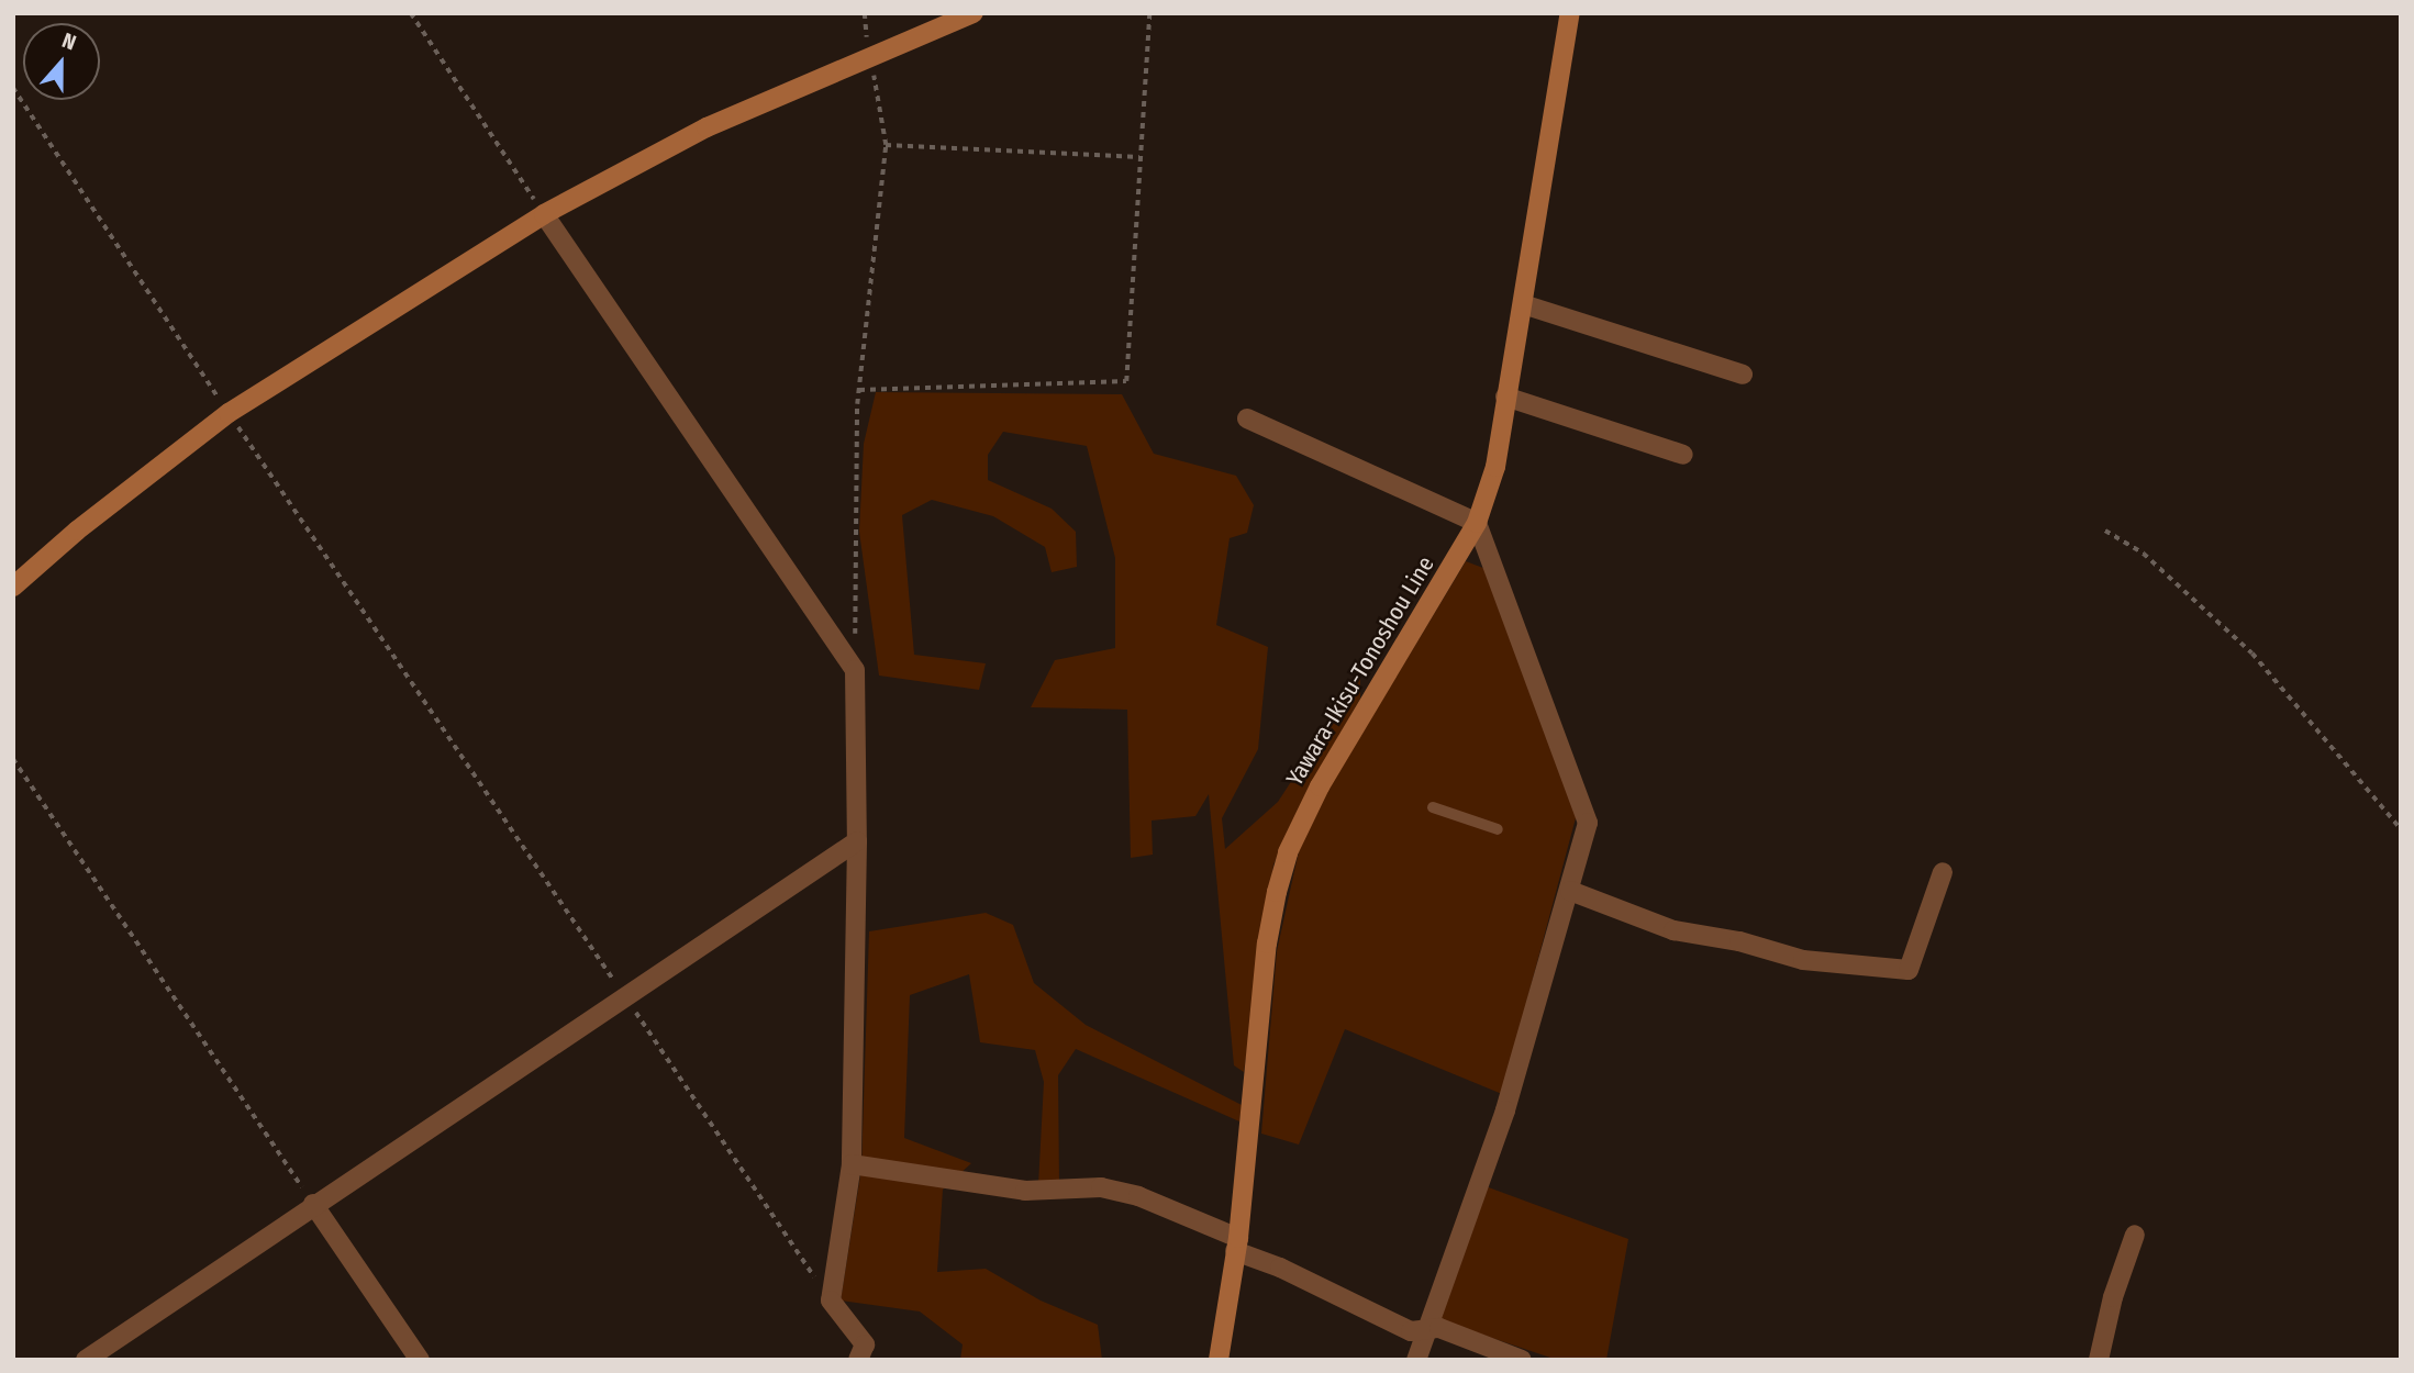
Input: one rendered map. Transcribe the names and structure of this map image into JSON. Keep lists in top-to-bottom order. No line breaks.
{"streets":{"main road":["Yawara-Ikisu-Tonoshou Line"]},"north":"top"}
